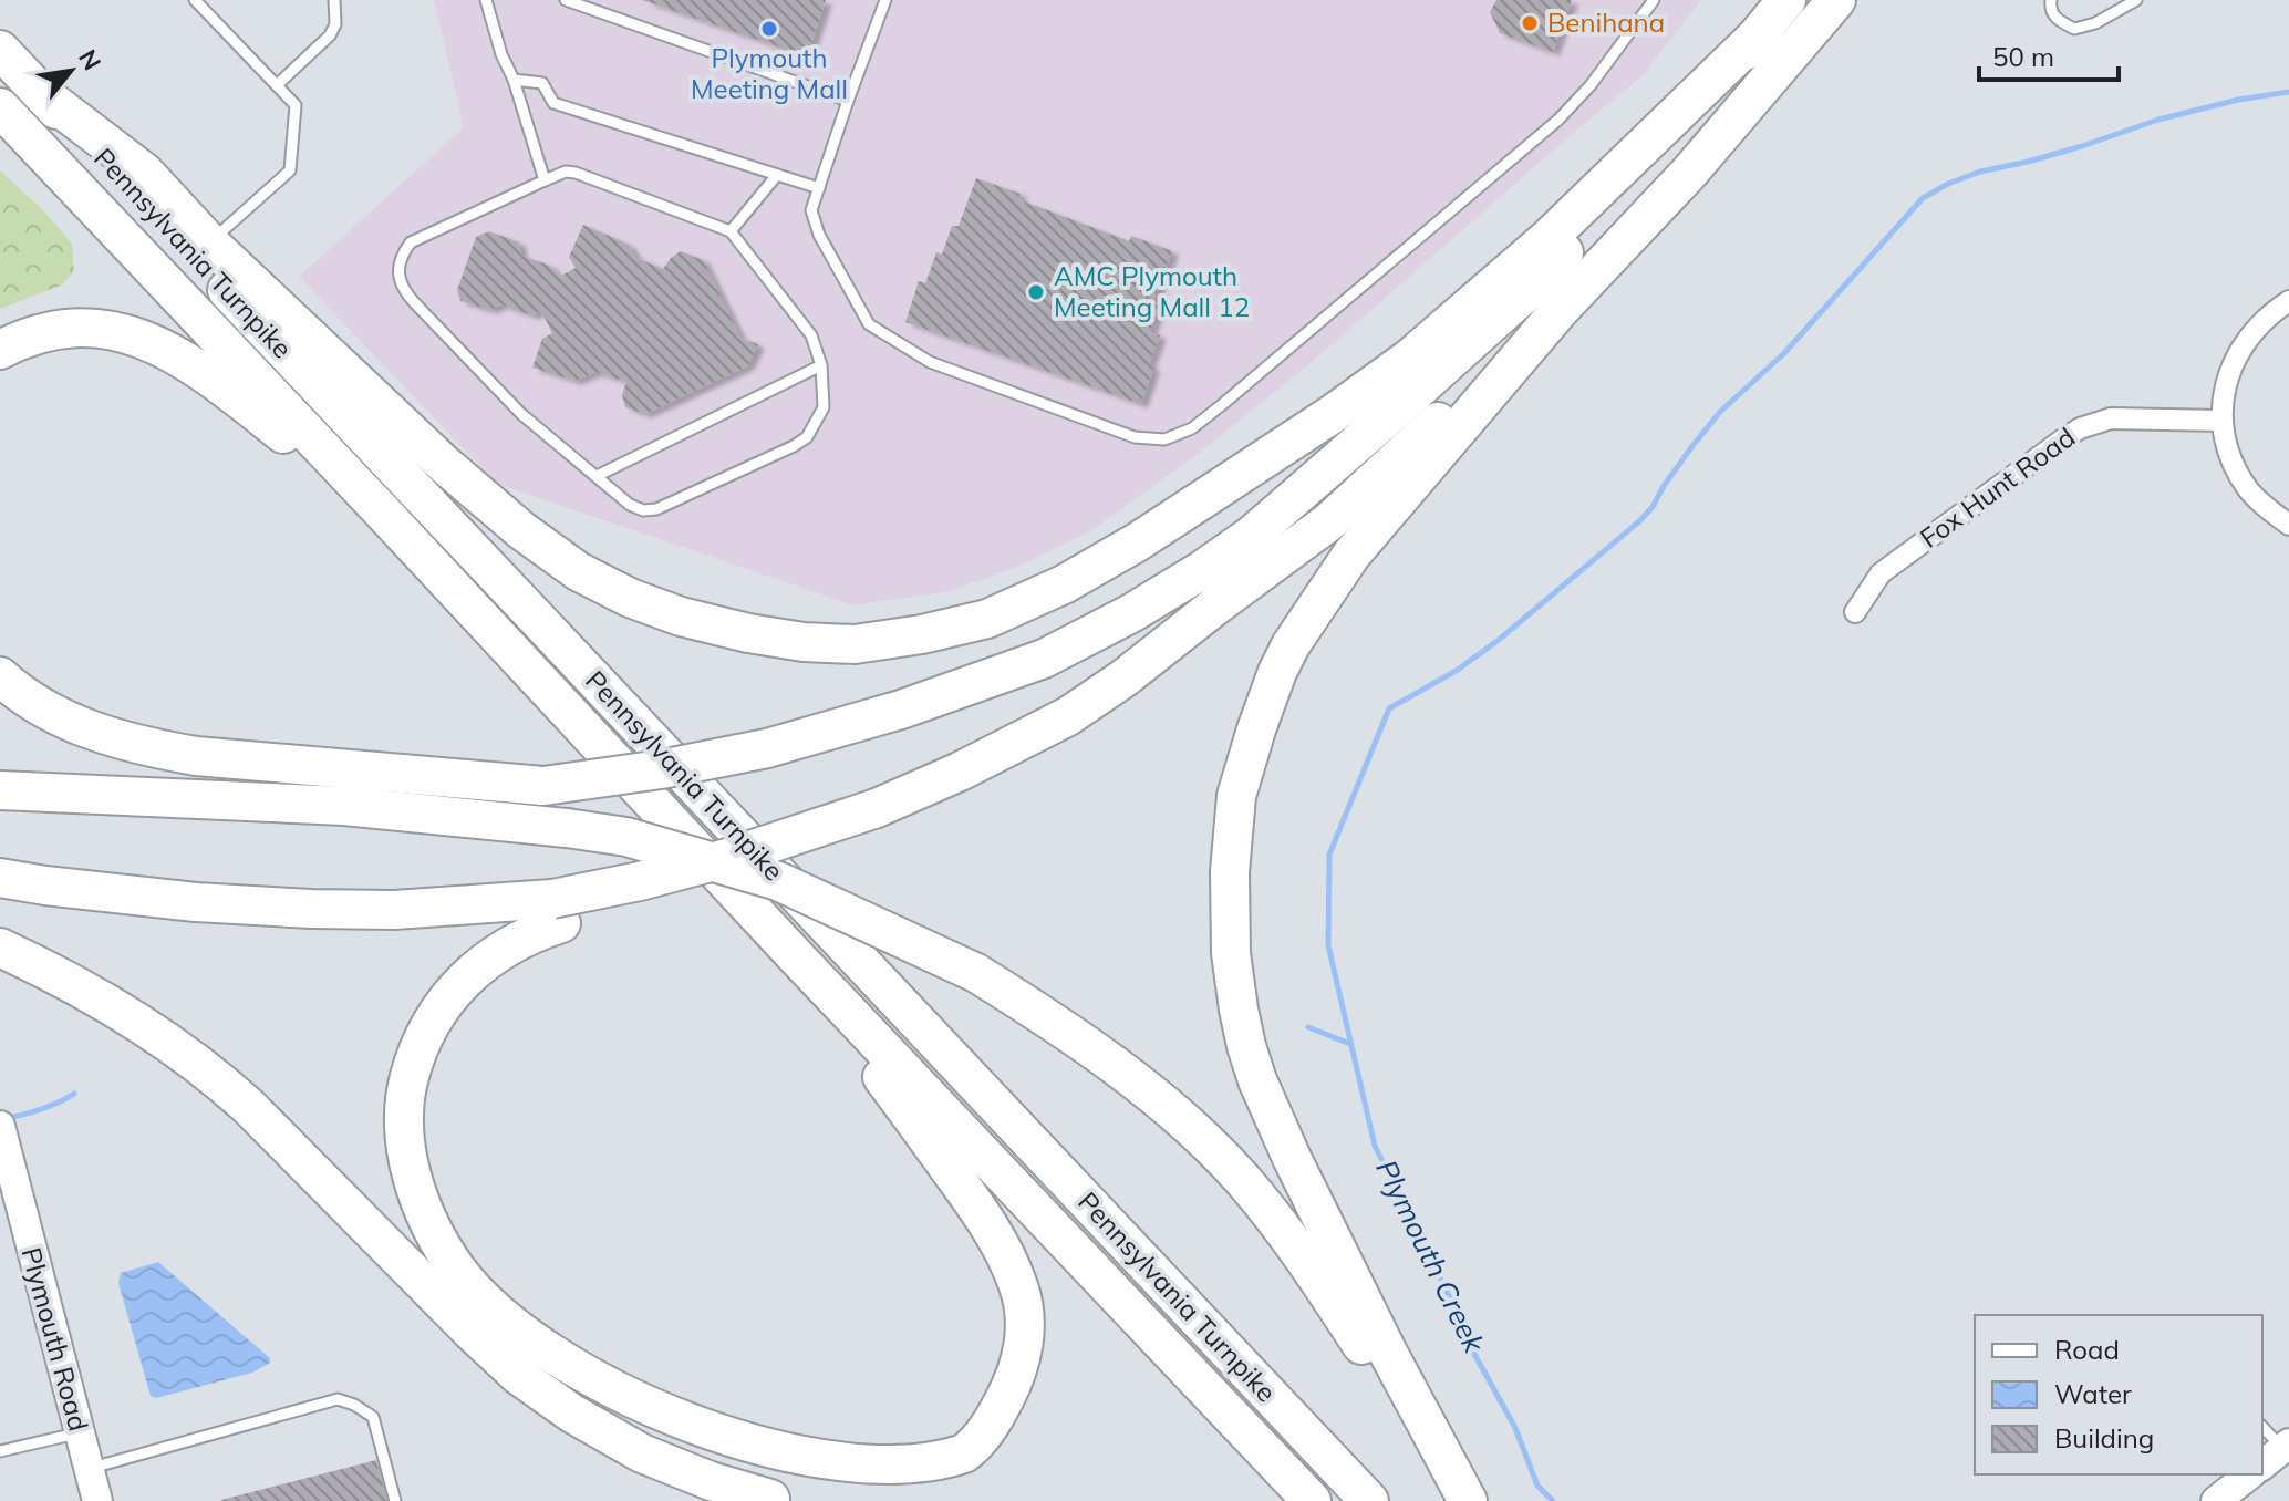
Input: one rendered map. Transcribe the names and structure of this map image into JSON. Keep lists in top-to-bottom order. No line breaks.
{"streets":{"highway":["Pennsylvania Turnpike"],"main road":["Plymouth Road"],"street":["Fox Hunt Road"]},"water":["Plymouth Creek"],"places":["Benihana","Plymouth Meeting Mall","AMC Plymouth Meeting Mall 12"],"legend":["Road","Water","Building"],"scale_bar":"50 m","north":"top right"}
